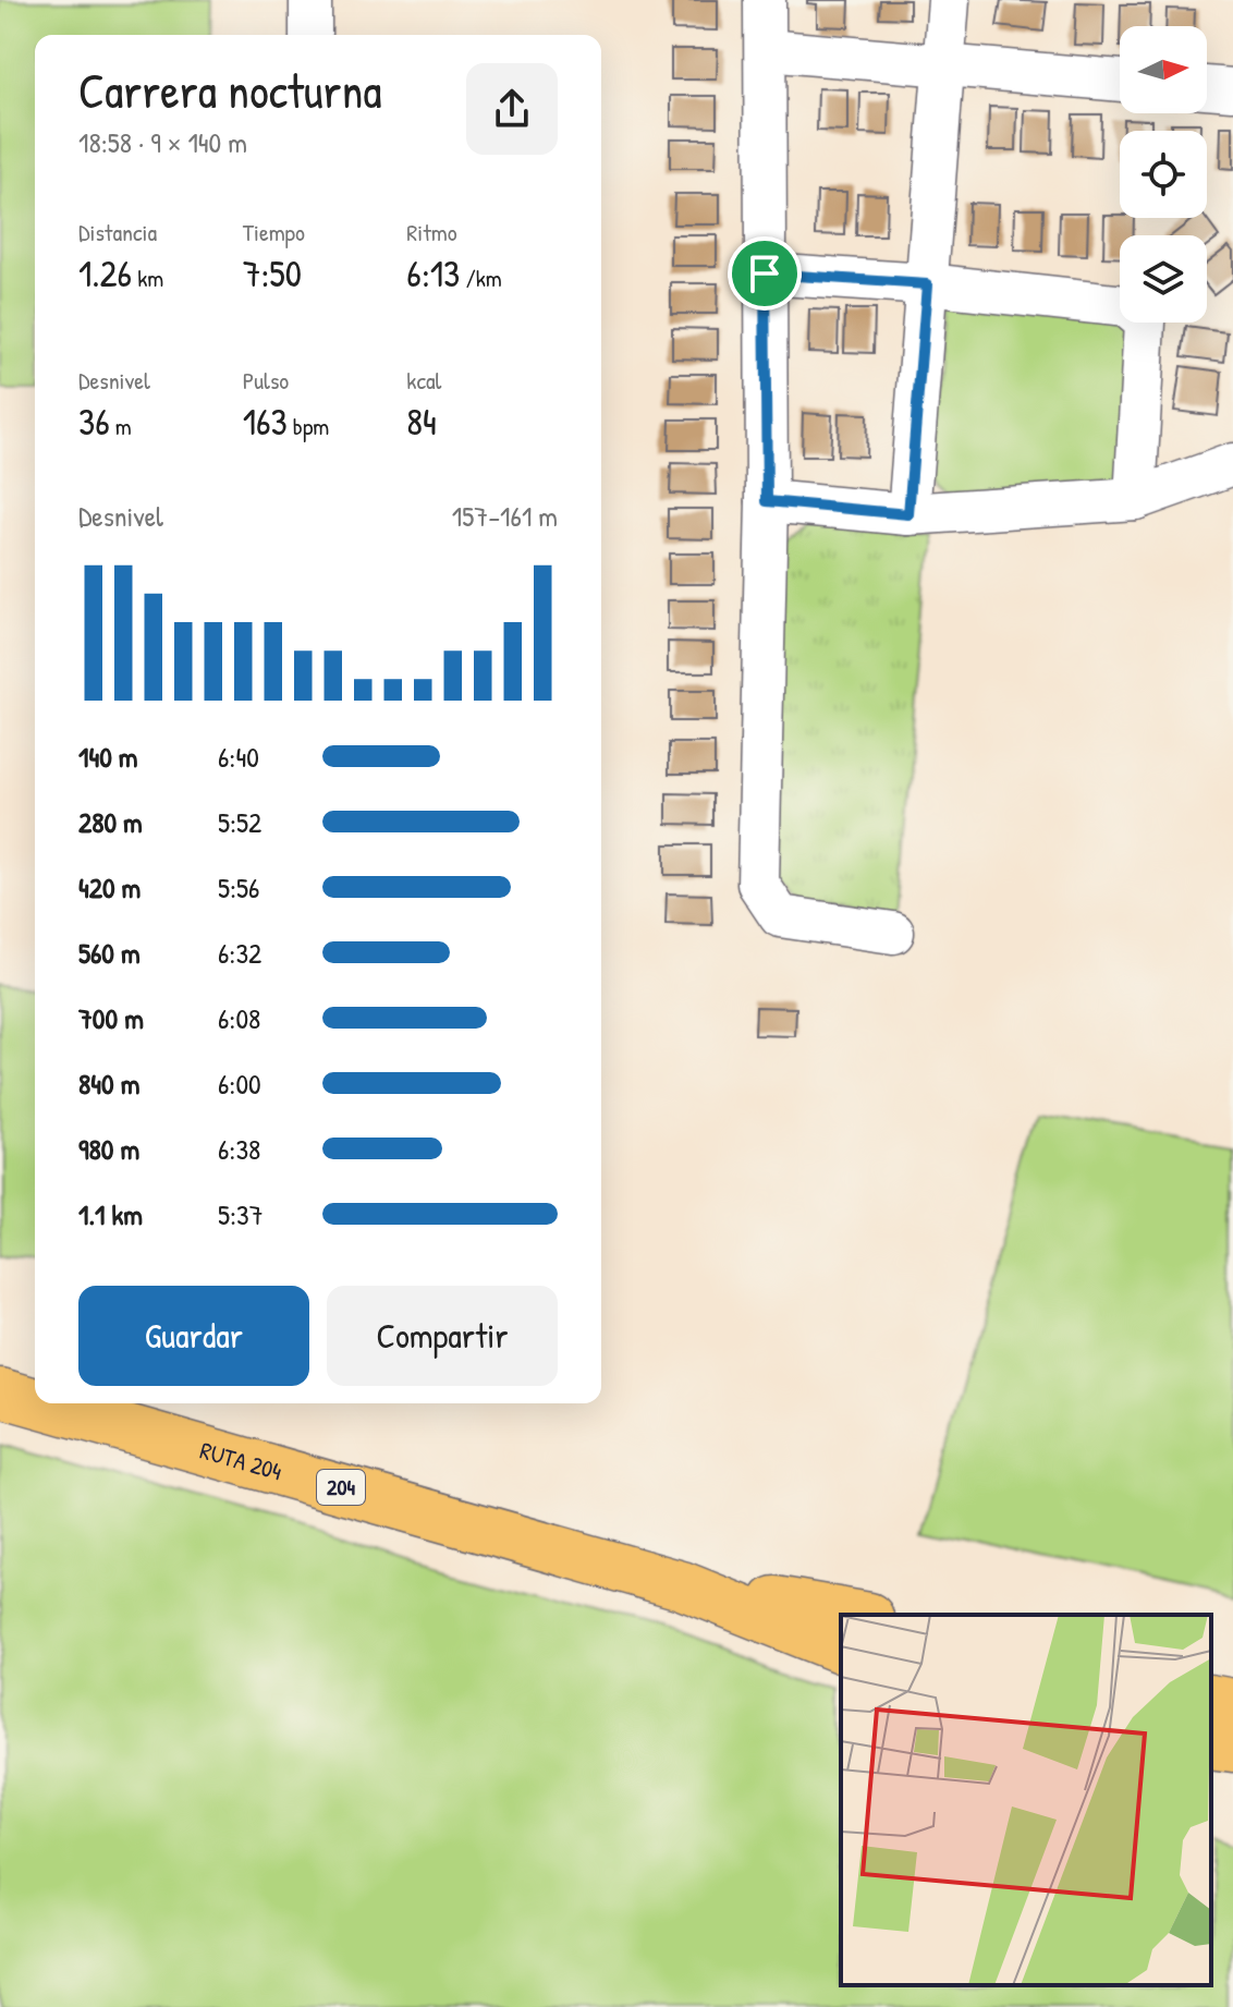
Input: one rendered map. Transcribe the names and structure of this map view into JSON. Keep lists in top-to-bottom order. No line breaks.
{"streets":{"main road":["RUTA 204","204"]},"north":"right","page":{"heading":["Carrera nocturna","18:58 · 9 × 140 m"],"stats":[["Distancia","1.26 km"],["Tiempo","7:50"],["Ritmo","6:13 /km"],["Desnivel","36 m"],["Pulso","163 bpm"],["kcal","84"]],"chart":["Desnivel","157–161 m"],"list":[{"name":"140 m","note":"6:40"},{"name":"280 m","note":"5:52"},{"name":"420 m","note":"5:56"},{"name":"560 m","note":"6:32"},{"name":"700 m","note":"6:08"},{"name":"840 m","note":"6:00"},{"name":"980 m","note":"6:38"},{"name":"1.1 km","note":"5:37"}],"buttons":["Guardar","Compartir"]}}
